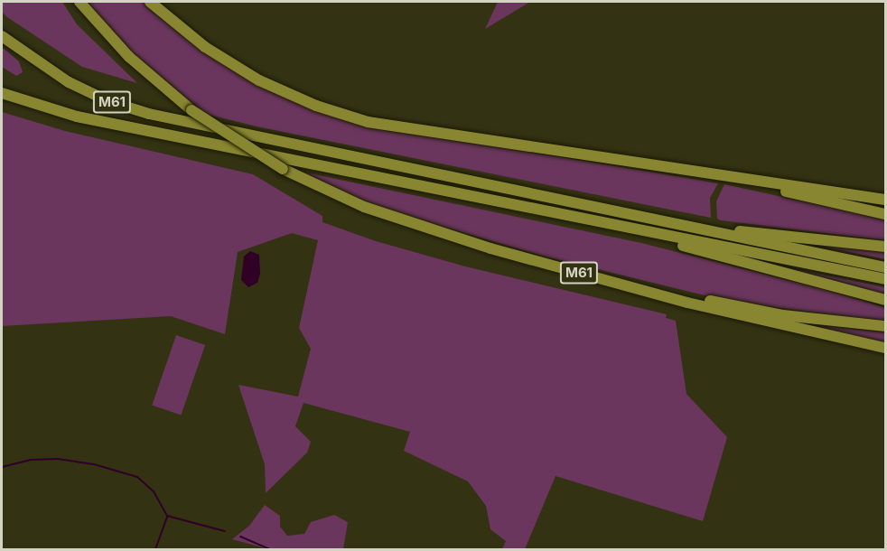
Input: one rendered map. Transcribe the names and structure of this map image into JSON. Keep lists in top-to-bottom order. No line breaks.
{"streets":{"highway":["M61"]}}
